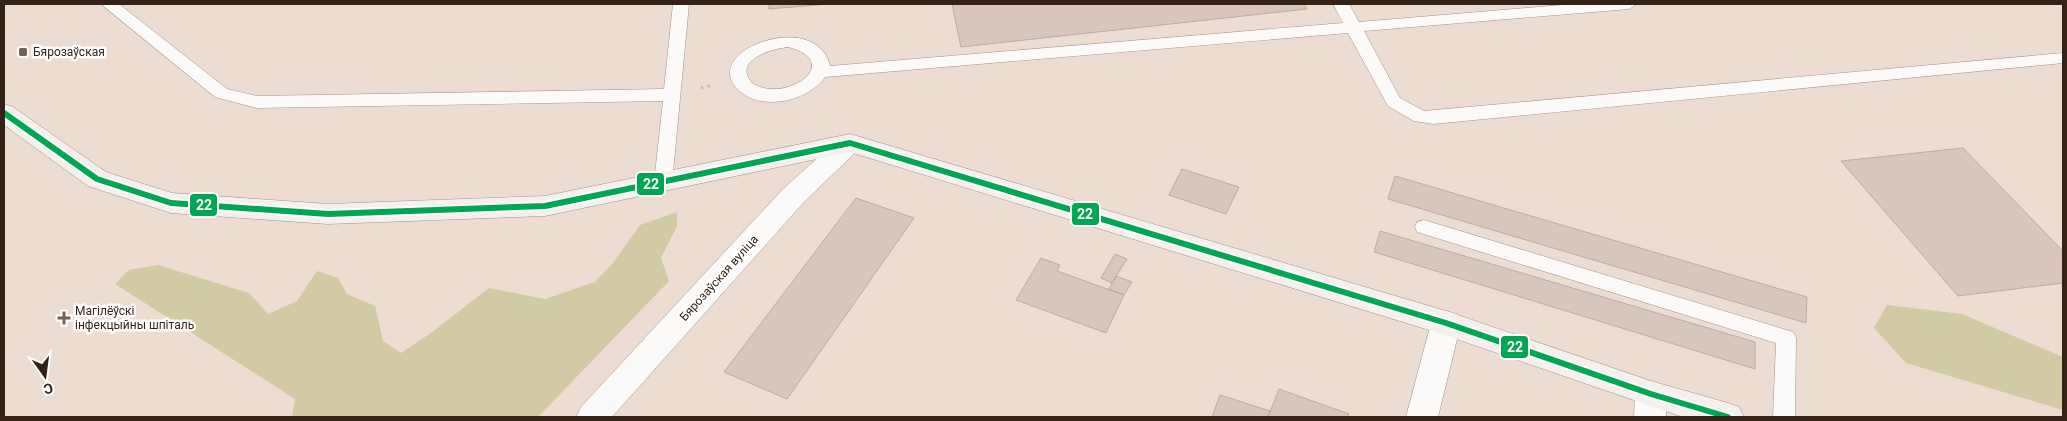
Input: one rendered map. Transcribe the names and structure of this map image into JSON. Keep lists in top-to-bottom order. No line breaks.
{"streets":{"street":["Бярозаўская вуліца"]},"places":{"transit":["Бярозаўская"],"health":["Магілёўскі інфекцыйны шпіталь"]},"lines":["transit line 22"],"north":"bottom"}
